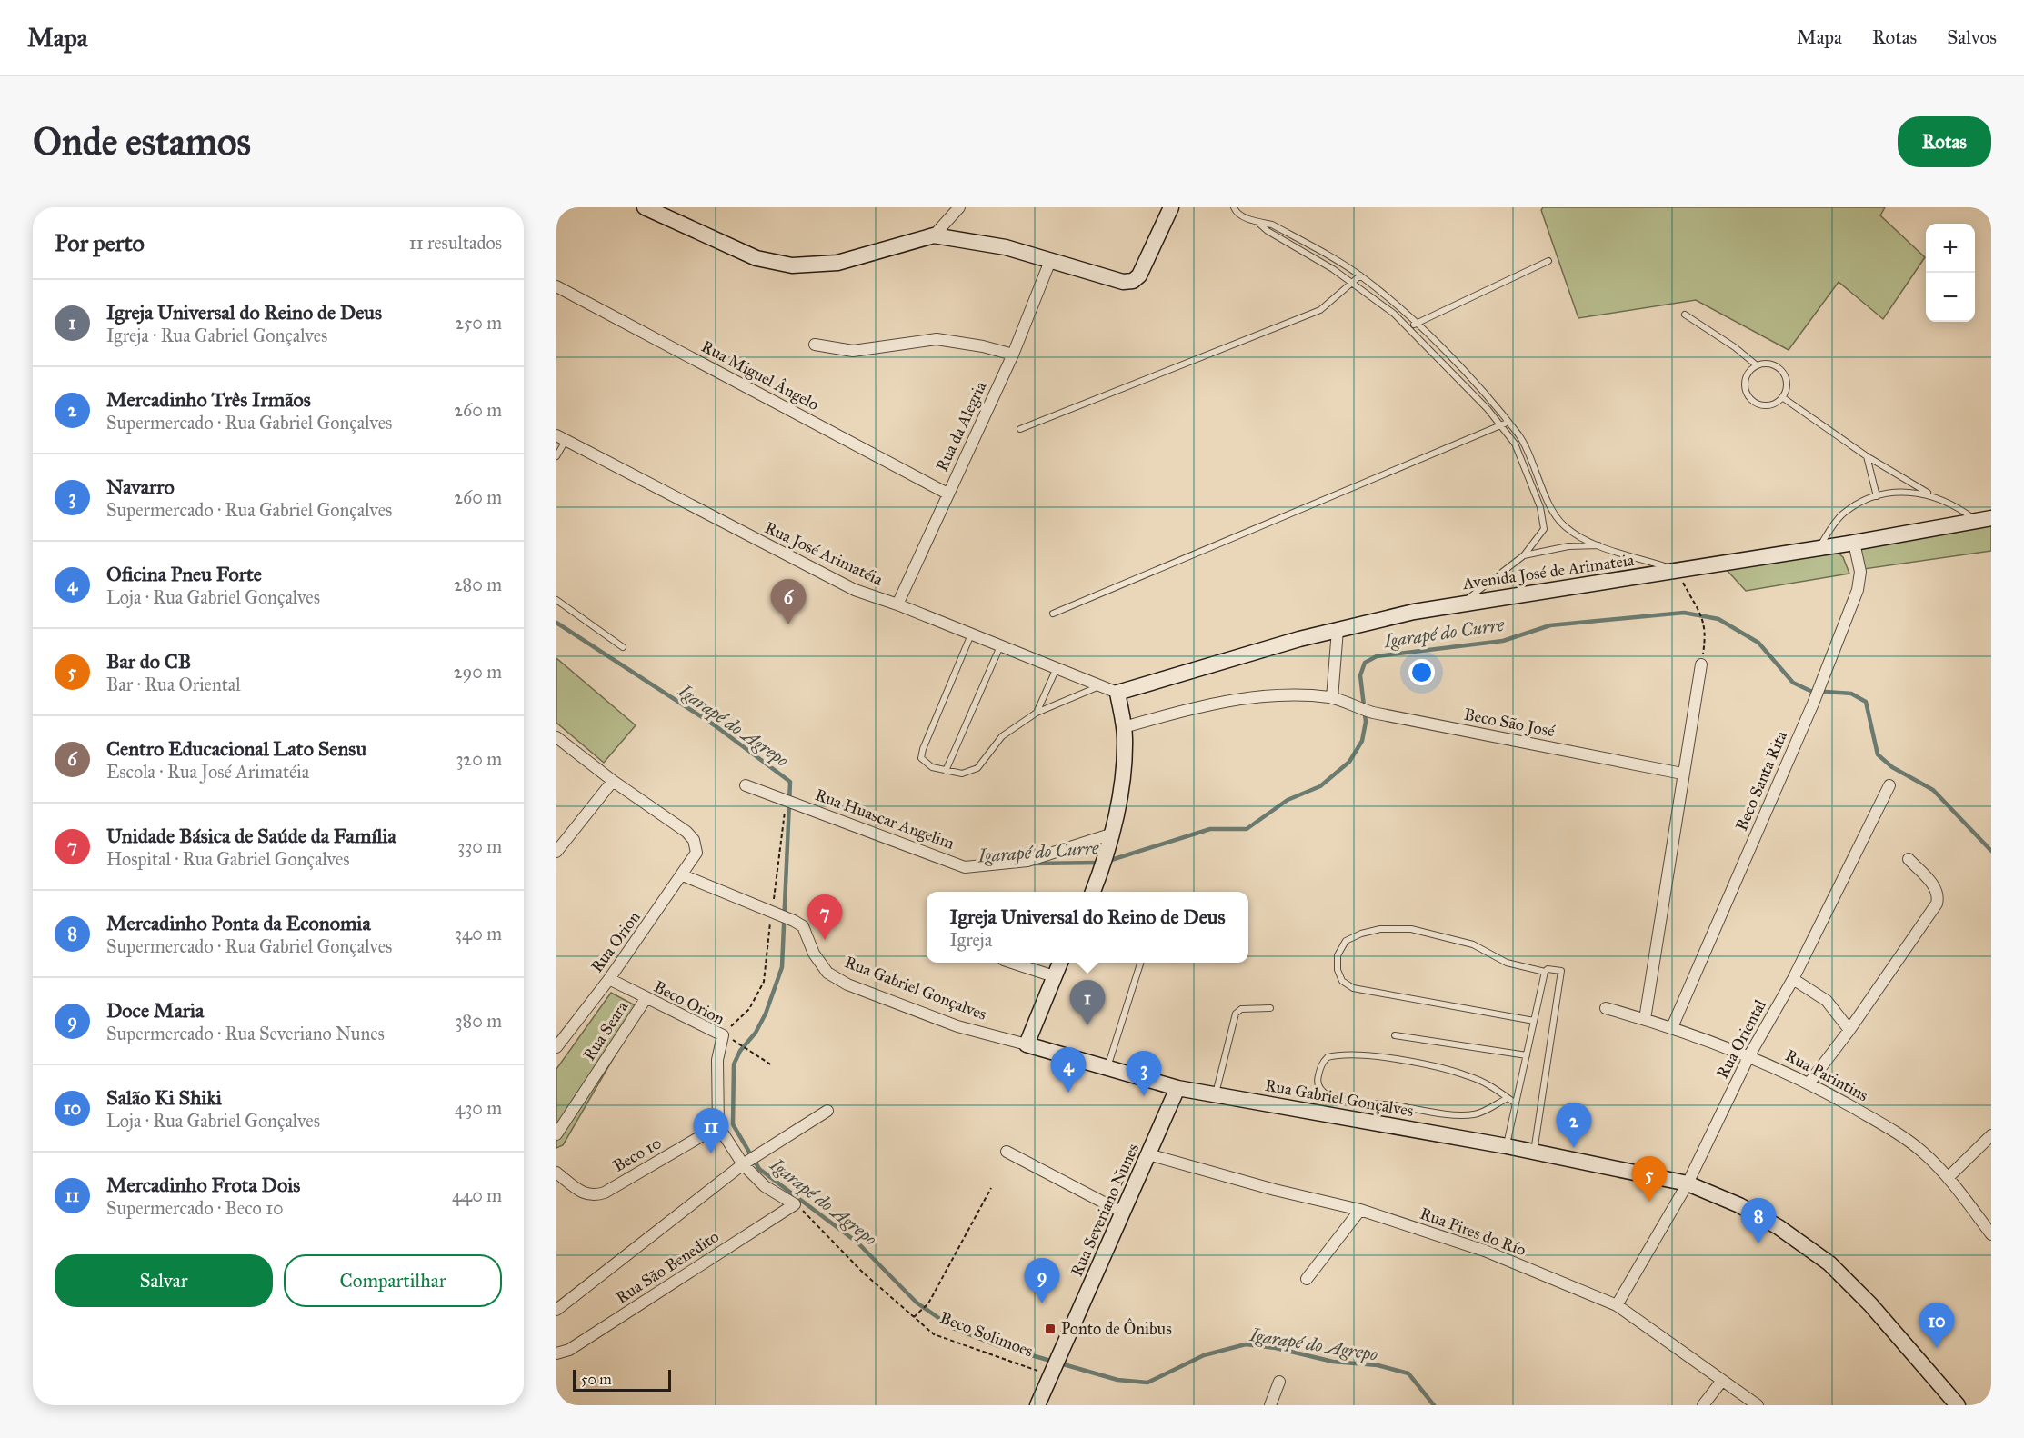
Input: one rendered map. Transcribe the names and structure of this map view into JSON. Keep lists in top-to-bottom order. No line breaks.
{"streets":{"street":["Rua Miguel Ângelo","Rua da Alegria","Rua José Arimatéia","Avenida José de Arimateia","Beco São José","Beco Santa Rita","Rua Huascar Angelim","Rua Orion","Rua Gabriel Gonçalves","Beco Orion","Rua Seara","Rua Oriental","Rua Parintins","Beco 10","Rua Severiano Nunes","Rua Pires do Río","Rua São Benedito"],"path":["Beco Solimoes"]},"crossings":[["Rua Miguel Ângelo","Rua da Alegria"],["Rua da Alegria","Rua José Arimatéia"],["Rua José Arimatéia","Avenida José de Arimateia"],["Avenida José de Arimateia","Beco Santa Rita"],["Beco Santa Rita","Rua Parintins"],["Rua Orion","Rua Gabriel Gonçalves"],["Rua Orion","Beco Orion"],["Rua Gabriel Gonçalves","Rua Oriental"],["Rua Gabriel Gonçalves","Rua Severiano Nunes"],["Beco Orion","Rua Seara"],["Beco Orion","Beco 10"],["Rua Oriental","Rua Parintins"],["Rua Oriental","Rua Pires do Río"],["Rua Severiano Nunes","Rua Pires do Río"],["Rua Severiano Nunes","Beco Solimoes"],["Rua São Benedito","Beco Solimoes"]],"water":["Igarapé do Curre","Igarapé do Agrepo"],"places":{"transit":["Ponto de Ônibus"]},"scale_bar":"50 m","page":{"header":"Mapa","nav":["Mapa","Rotas","Salvos"],"buttons":["Rotas",["Salvar","Compartilhar"]],"title":"Onde estamos","heading":["Por perto","11 resultados"],"map_buttons":["+","−"],"list":[{"mark":"1","name":"Igreja Universal do Reino de Deus","note":"Igreja · Rua Gabriel Gonçalves","value":"250 m"},{"mark":"2","name":"Mercadinho Três Irmãos","note":"Supermercado · Rua Gabriel Gonçalves","value":"260 m"},{"mark":"3","name":"Navarro","note":"Supermercado · Rua Gabriel Gonçalves","value":"260 m"},{"mark":"4","name":"Oficina Pneu Forte","note":"Loja · Rua Gabriel Gonçalves","value":"280 m"},{"mark":"5","name":"Bar do CB","note":"Bar · Rua Oriental","value":"290 m"},{"mark":"6","name":"Centro Educacional Lato Sensu","note":"Escola · Rua José Arimatéia","value":"320 m"},{"mark":"7","name":"Unidade Básica de Saúde da Família","note":"Hospital · Rua Gabriel Gonçalves","value":"330 m"},{"mark":"8","name":"Mercadinho Ponta da Economia","note":"Supermercado · Rua Gabriel Gonçalves","value":"340 m"},{"mark":"9","name":"Doce Maria","note":"Supermercado · Rua Severiano Nunes","value":"380 m"},{"mark":"10","name":"Salão Ki Shiki","note":"Loja · Rua Gabriel Gonçalves","value":"430 m"},{"mark":"11","name":"Mercadinho Frota Dois","note":"Supermercado · Beco 10","value":"440 m"}],"pins":["6","7","1","4","3","2","11","5","8","9","10"],"popup":["Igreja Universal do Reino de Deus","Igreja"],"scale":"50 m"}}
